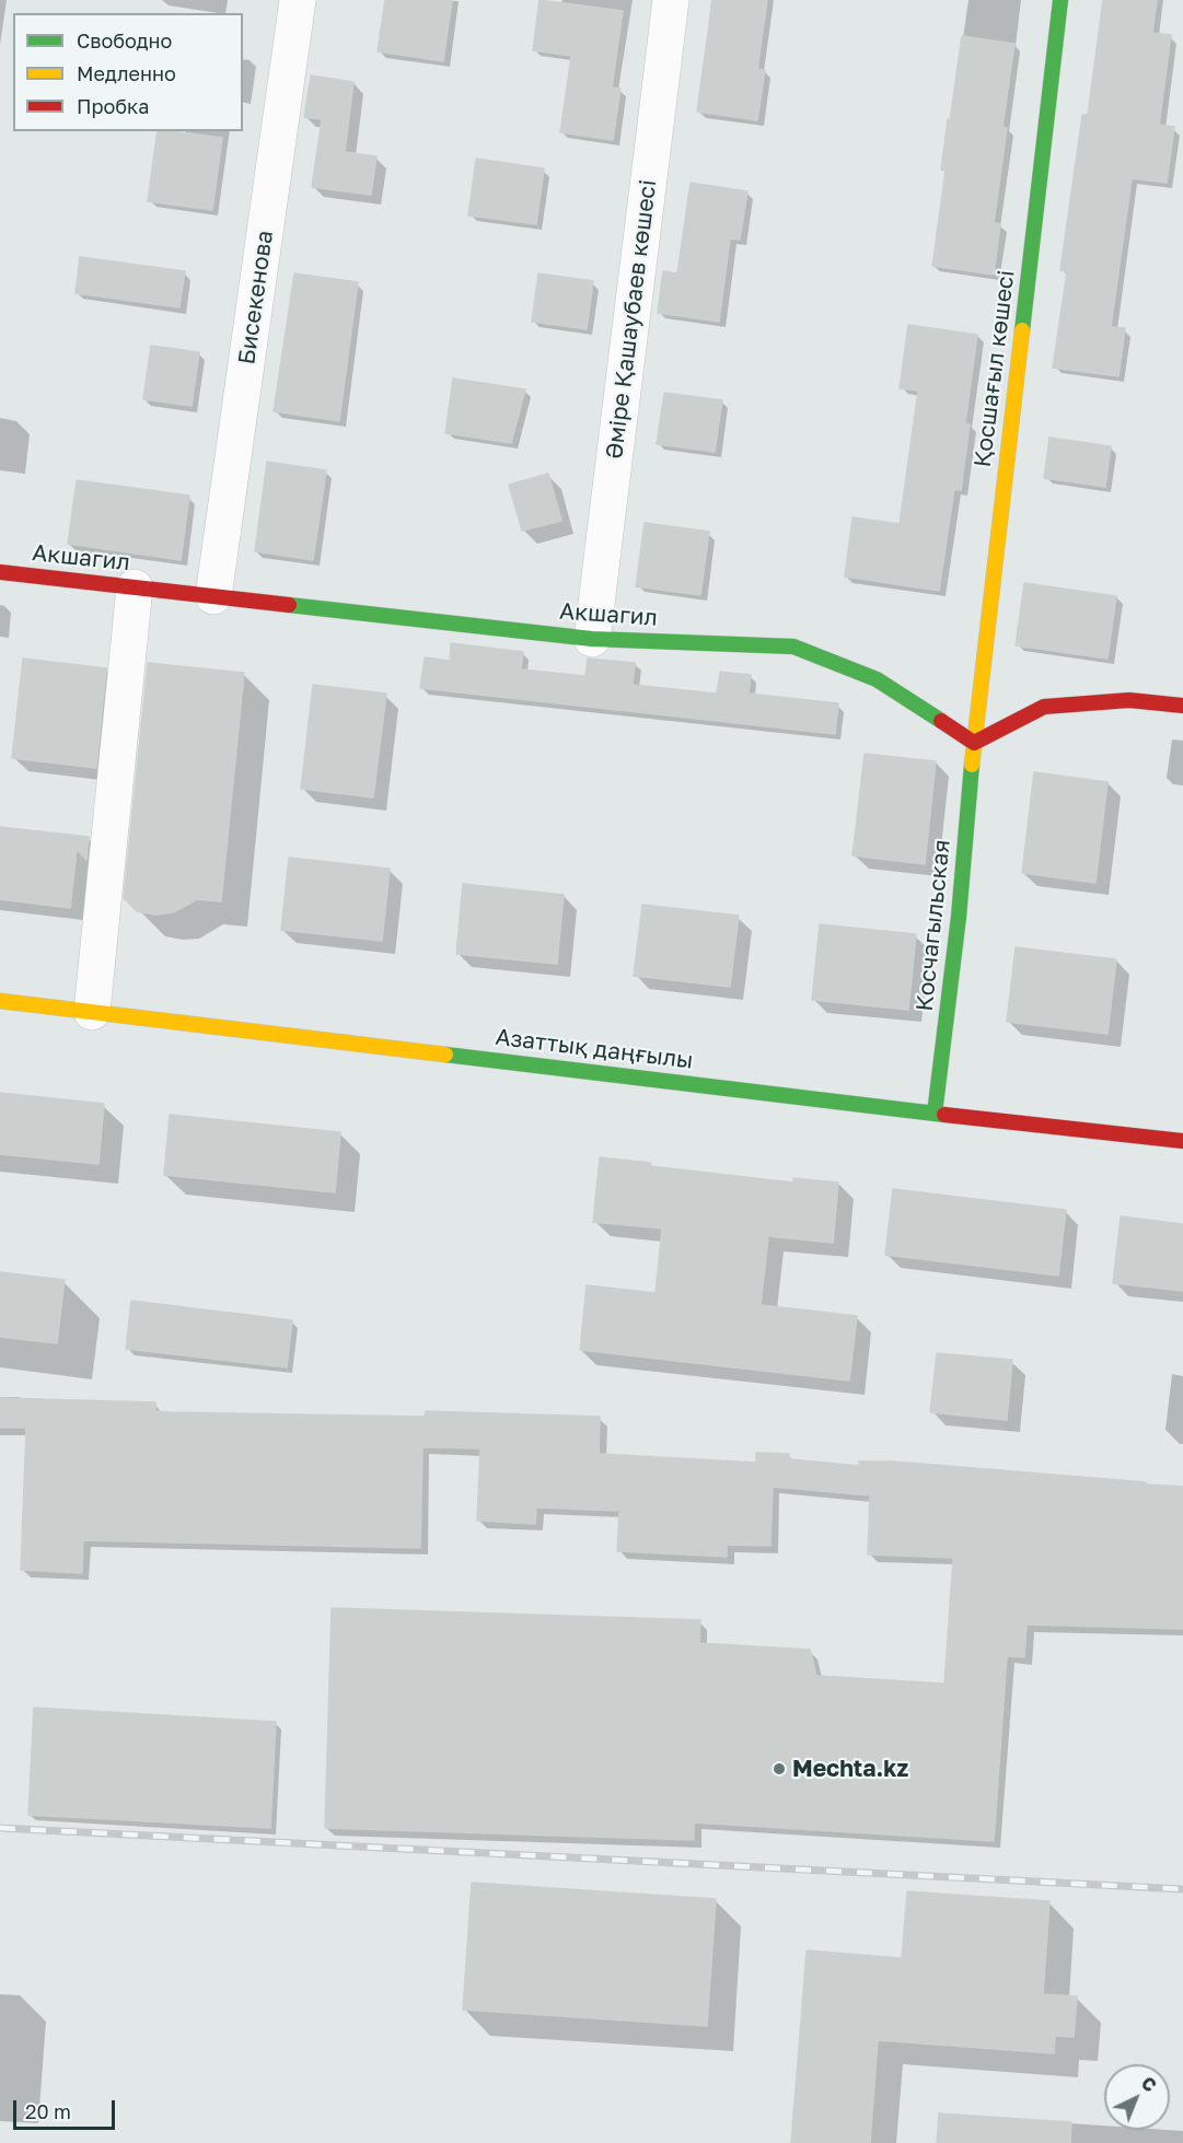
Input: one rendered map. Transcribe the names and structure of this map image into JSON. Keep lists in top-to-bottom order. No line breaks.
{"streets":{"street":["Бисекенова","Әміре Қашаубаев көшесі","Қосшағыл көшесі","Акшагил","Косчагыльская","Азаттық даңғылы"]},"crossings":[["Бисекенова","Акшагил"],["Әміре Қашаубаев көшесі","Акшагил"],["Қосшағыл көшесі","Акшагил"],["Қосшағыл көшесі","Косчагыльская"],["Акшагил","Косчагыльская"],["Косчагыльская","Азаттық даңғылы"]],"places":["Mechta.kz"],"legend":["Свободно","Медленно","Пробка"],"scale_bar":"20 m","north":"top right"}
